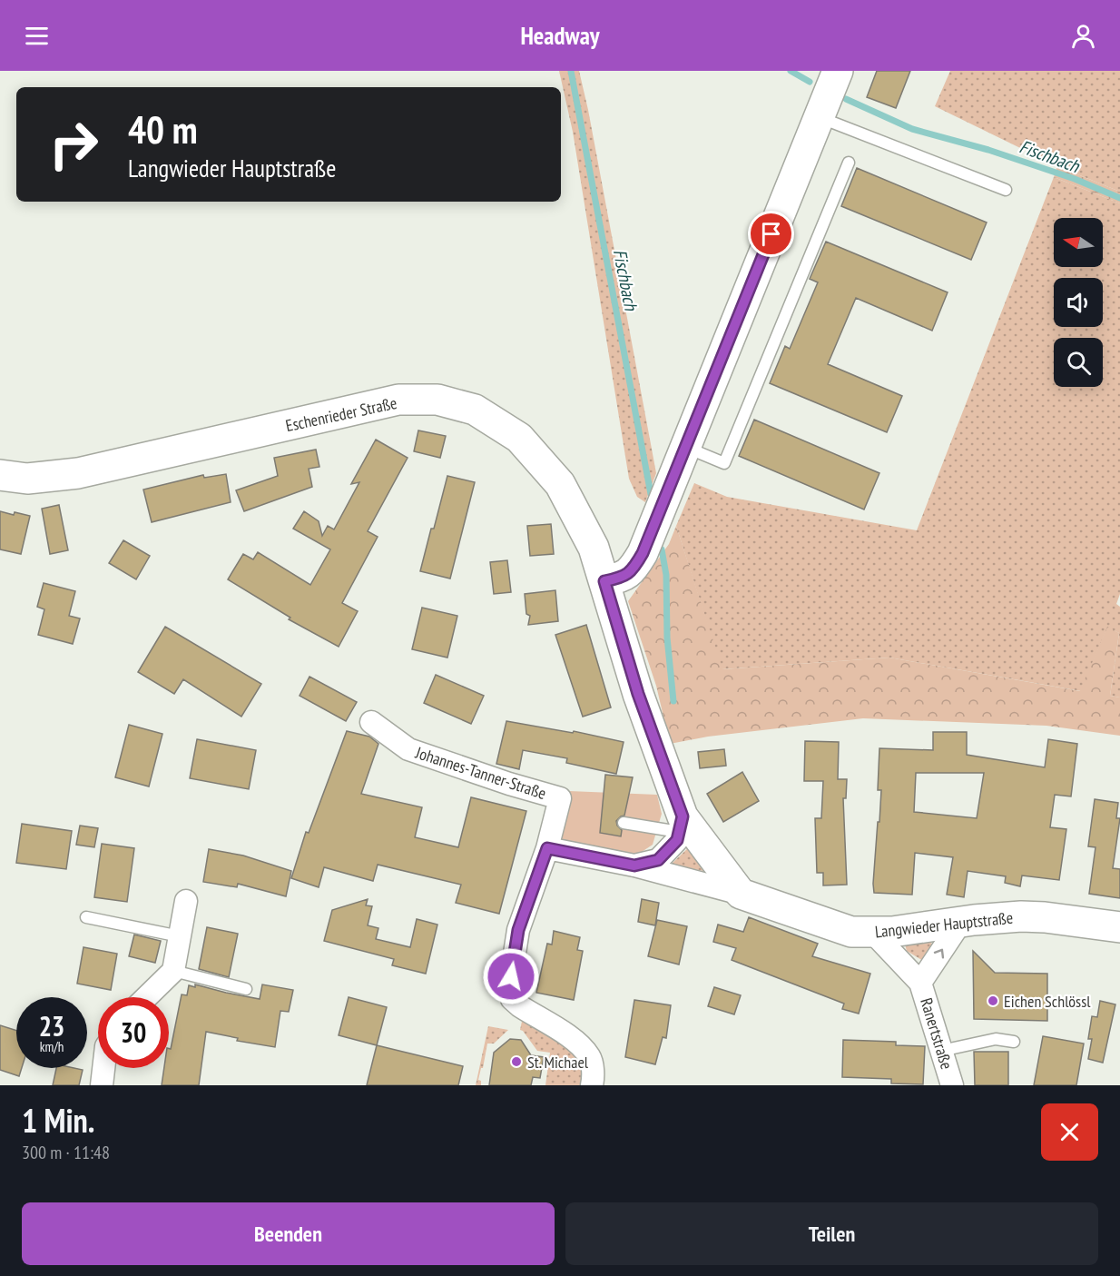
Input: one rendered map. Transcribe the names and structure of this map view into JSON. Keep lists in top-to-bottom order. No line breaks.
{"streets":{"street":["Eschenrieder Straße","Johannes-Tanner-Straße","Langwieder Hauptstraße","Ranertstraße"]},"crossings":[["Eschenrieder Straße","Langwieder Hauptstraße"],["Johannes-Tanner-Straße","Langwieder Hauptstraße"],["Langwieder Hauptstraße","Ranertstraße"]],"water":["Fischbach"],"places":["Eichen Schlössl","St. Michael"],"north":"left","page":{"header":"Headway","turn":["40 m","Langwieder Hauptstraße"],"speed":"23 km/h","limit":"30","heading":["1 Min.","300 m · 11:48"],"buttons":["Beenden","Teilen"]}}
